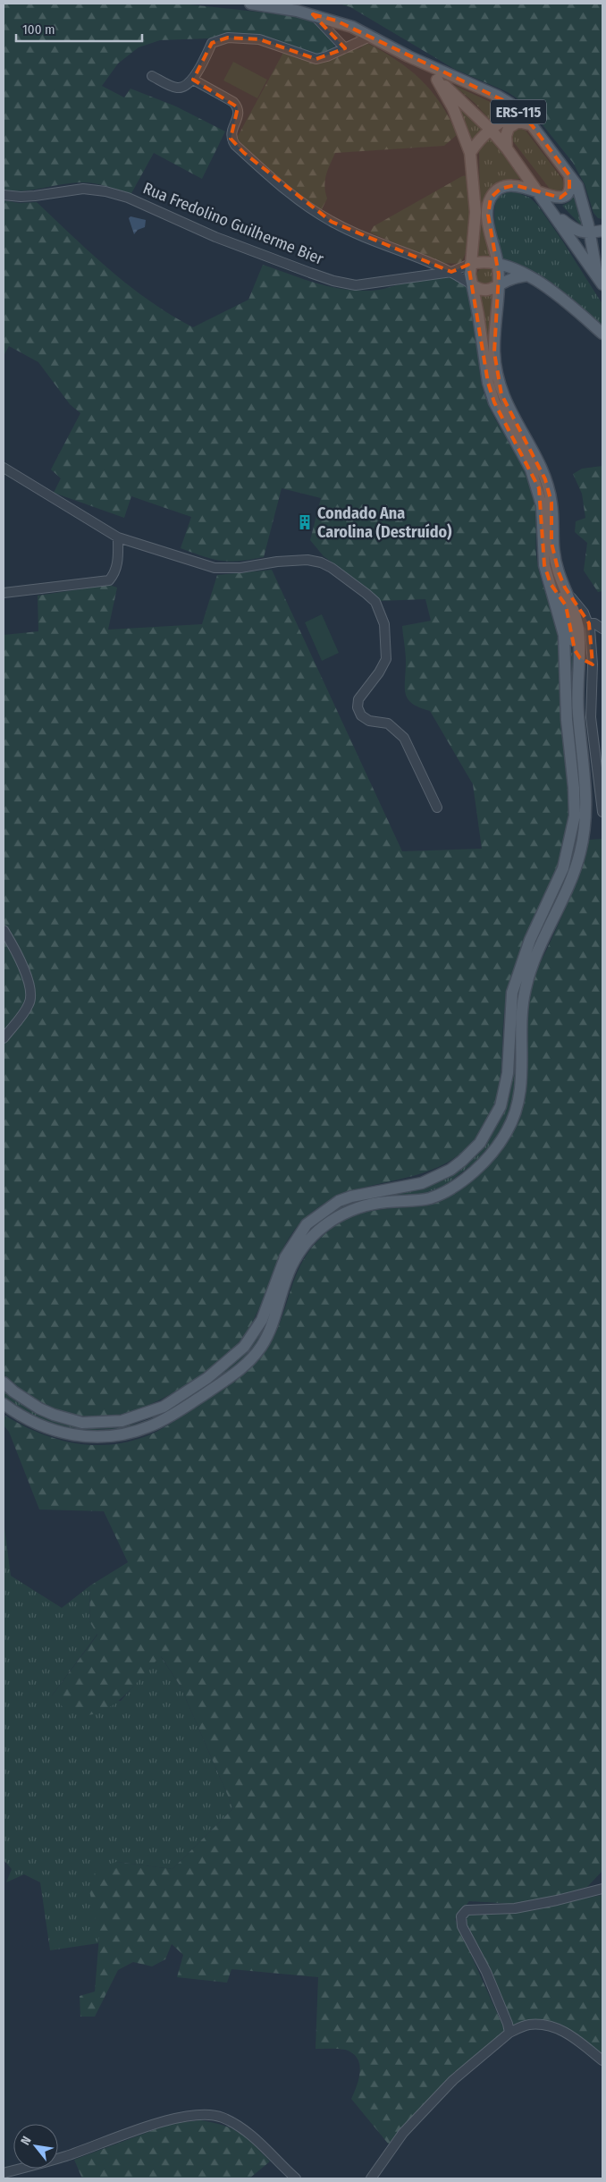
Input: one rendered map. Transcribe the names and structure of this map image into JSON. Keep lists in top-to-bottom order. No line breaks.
{"streets":{"main road":["ERS-115","Rua Fredolino Guilherme Bier"]},"places":{"building":["Condado Ana Carolina (Destruído)"]},"scale_bar":"100 m","north":"top left"}
